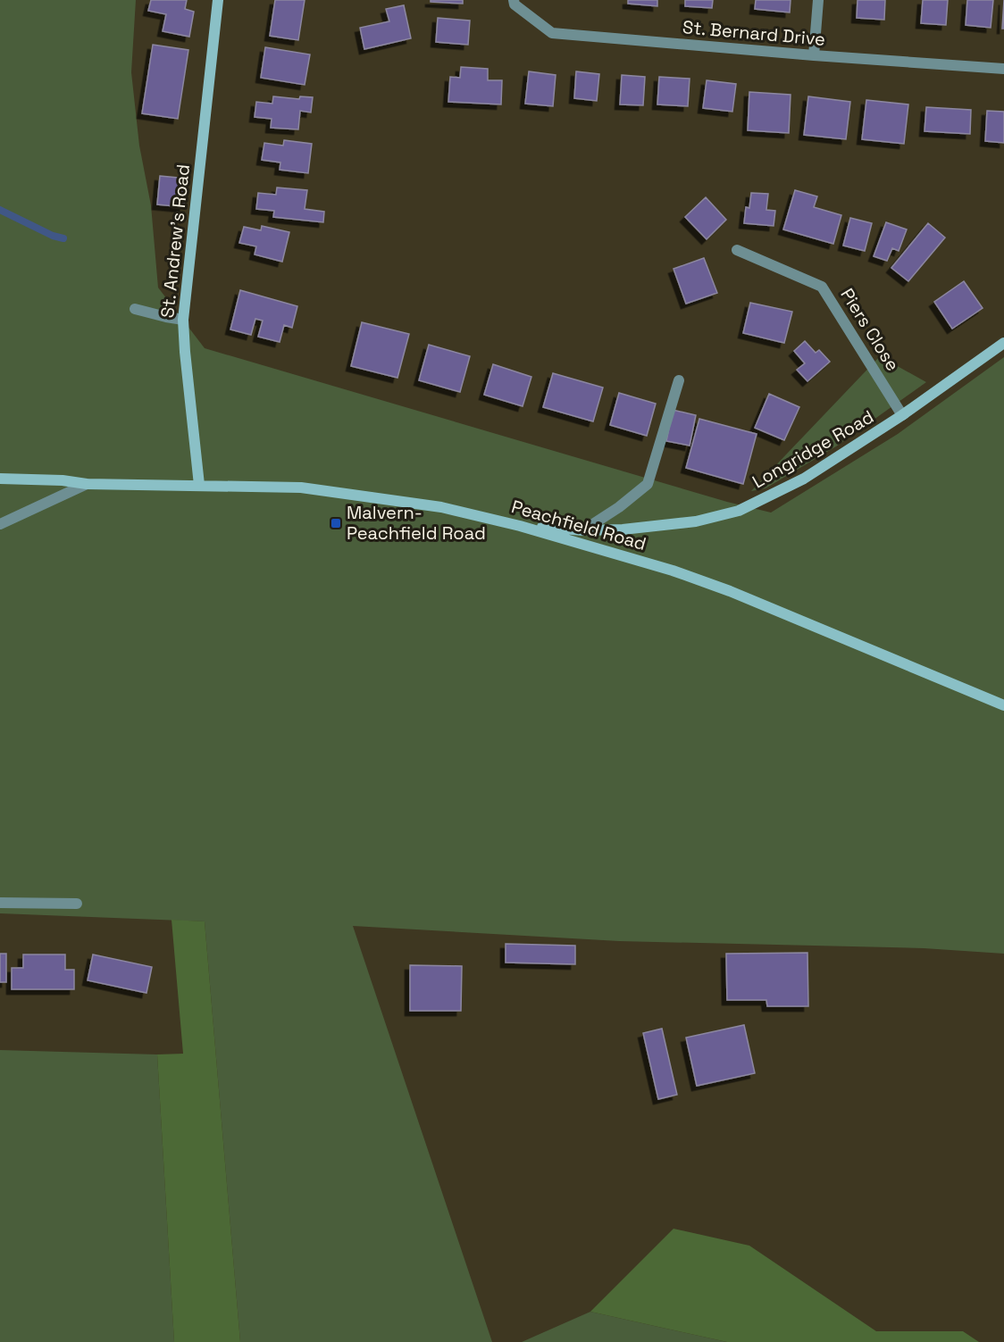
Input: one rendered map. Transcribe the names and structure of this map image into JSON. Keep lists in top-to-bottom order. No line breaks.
{"streets":{"street":["St. Bernard Drive","St. Andrew's Road","Piers Close","Longridge Road","Peachfield Road"]},"crossings":[["St. Andrew's Road","Peachfield Road"],["Piers Close","Longridge Road"],["Longridge Road","Peachfield Road"]],"places":{"transit":["Malvern- Peachfield Road"]}}
